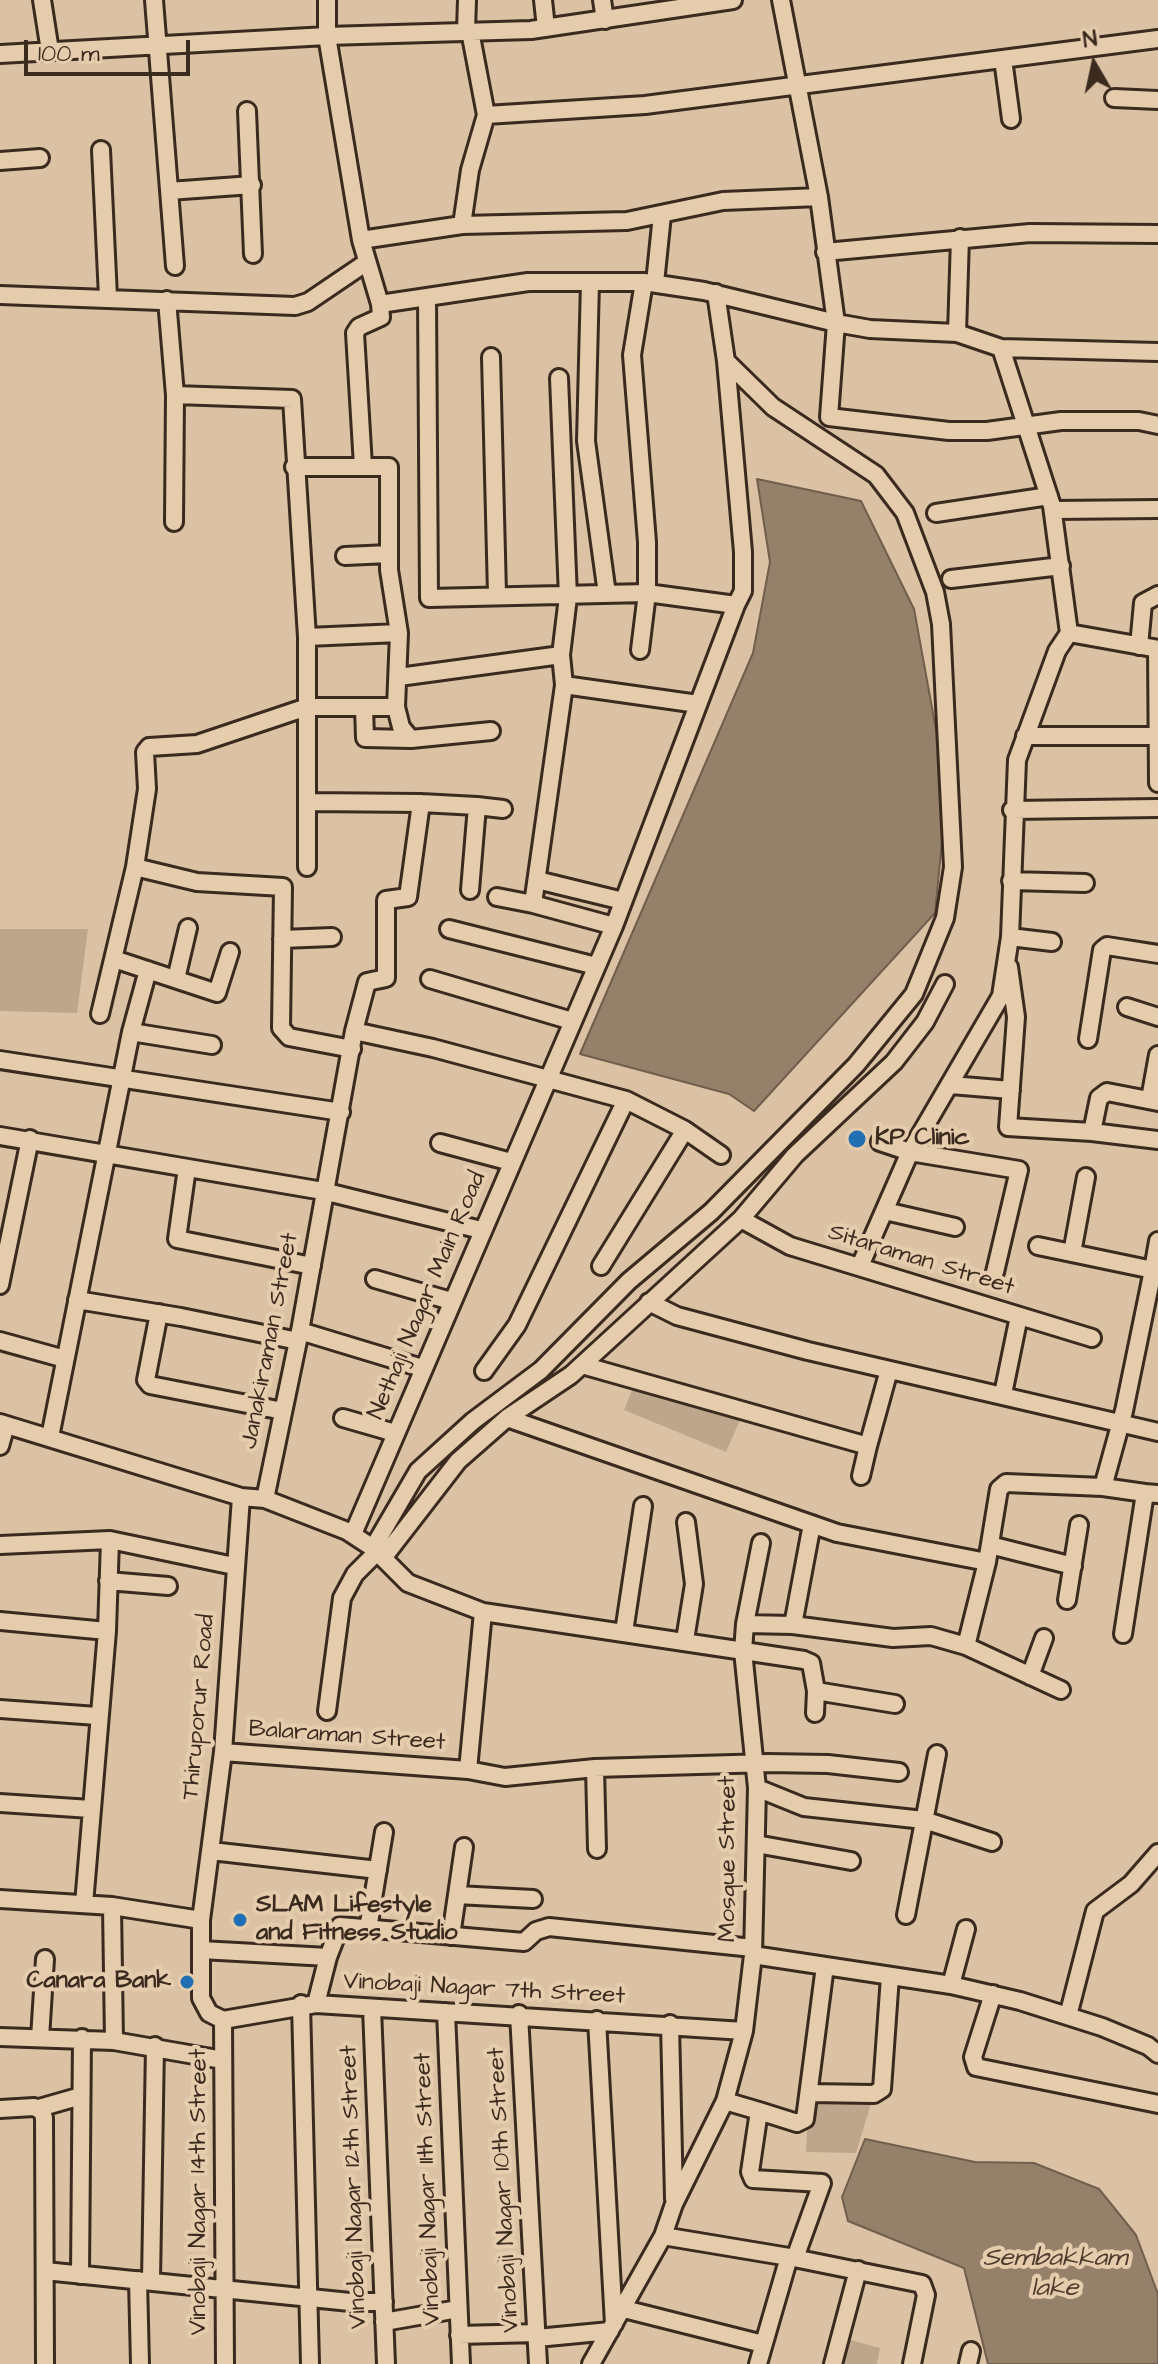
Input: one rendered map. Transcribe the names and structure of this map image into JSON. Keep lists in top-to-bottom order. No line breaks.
{"streets":{"street":["Sitaraman Street","Nethaji Nagar Main Road","Janakiraman Street","Thiruporur Road","Balaraman Street","Mosque Street","Vinobaji Nagar 7th Street","Vinobaji Nagar 12th Street","Vinobaji Nagar 11th Street","Vinobaji Nagar 10th Street","Vinobaji Nagar 14th Street"]},"crossings":[["Thiruporur Road","Balaraman Street"],["Thiruporur Road","Vinobaji Nagar 7th Street"],["Thiruporur Road","Vinobaji Nagar 14th Street"],["Balaraman Street","Mosque Street"],["Mosque Street","Vinobaji Nagar 7th Street"],["Vinobaji Nagar 7th Street","Vinobaji Nagar 12th Street"],["Vinobaji Nagar 7th Street","Vinobaji Nagar 11th Street"],["Vinobaji Nagar 7th Street","Vinobaji Nagar 10th Street"],["Vinobaji Nagar 7th Street","Vinobaji Nagar 14th Street"]],"water":["Sembakkam lake"],"places":["KP Clinic","SLAM Lifestyle and Fitness Studio","Canara Bank"],"scale_bar":"100 m","north":"top"}
